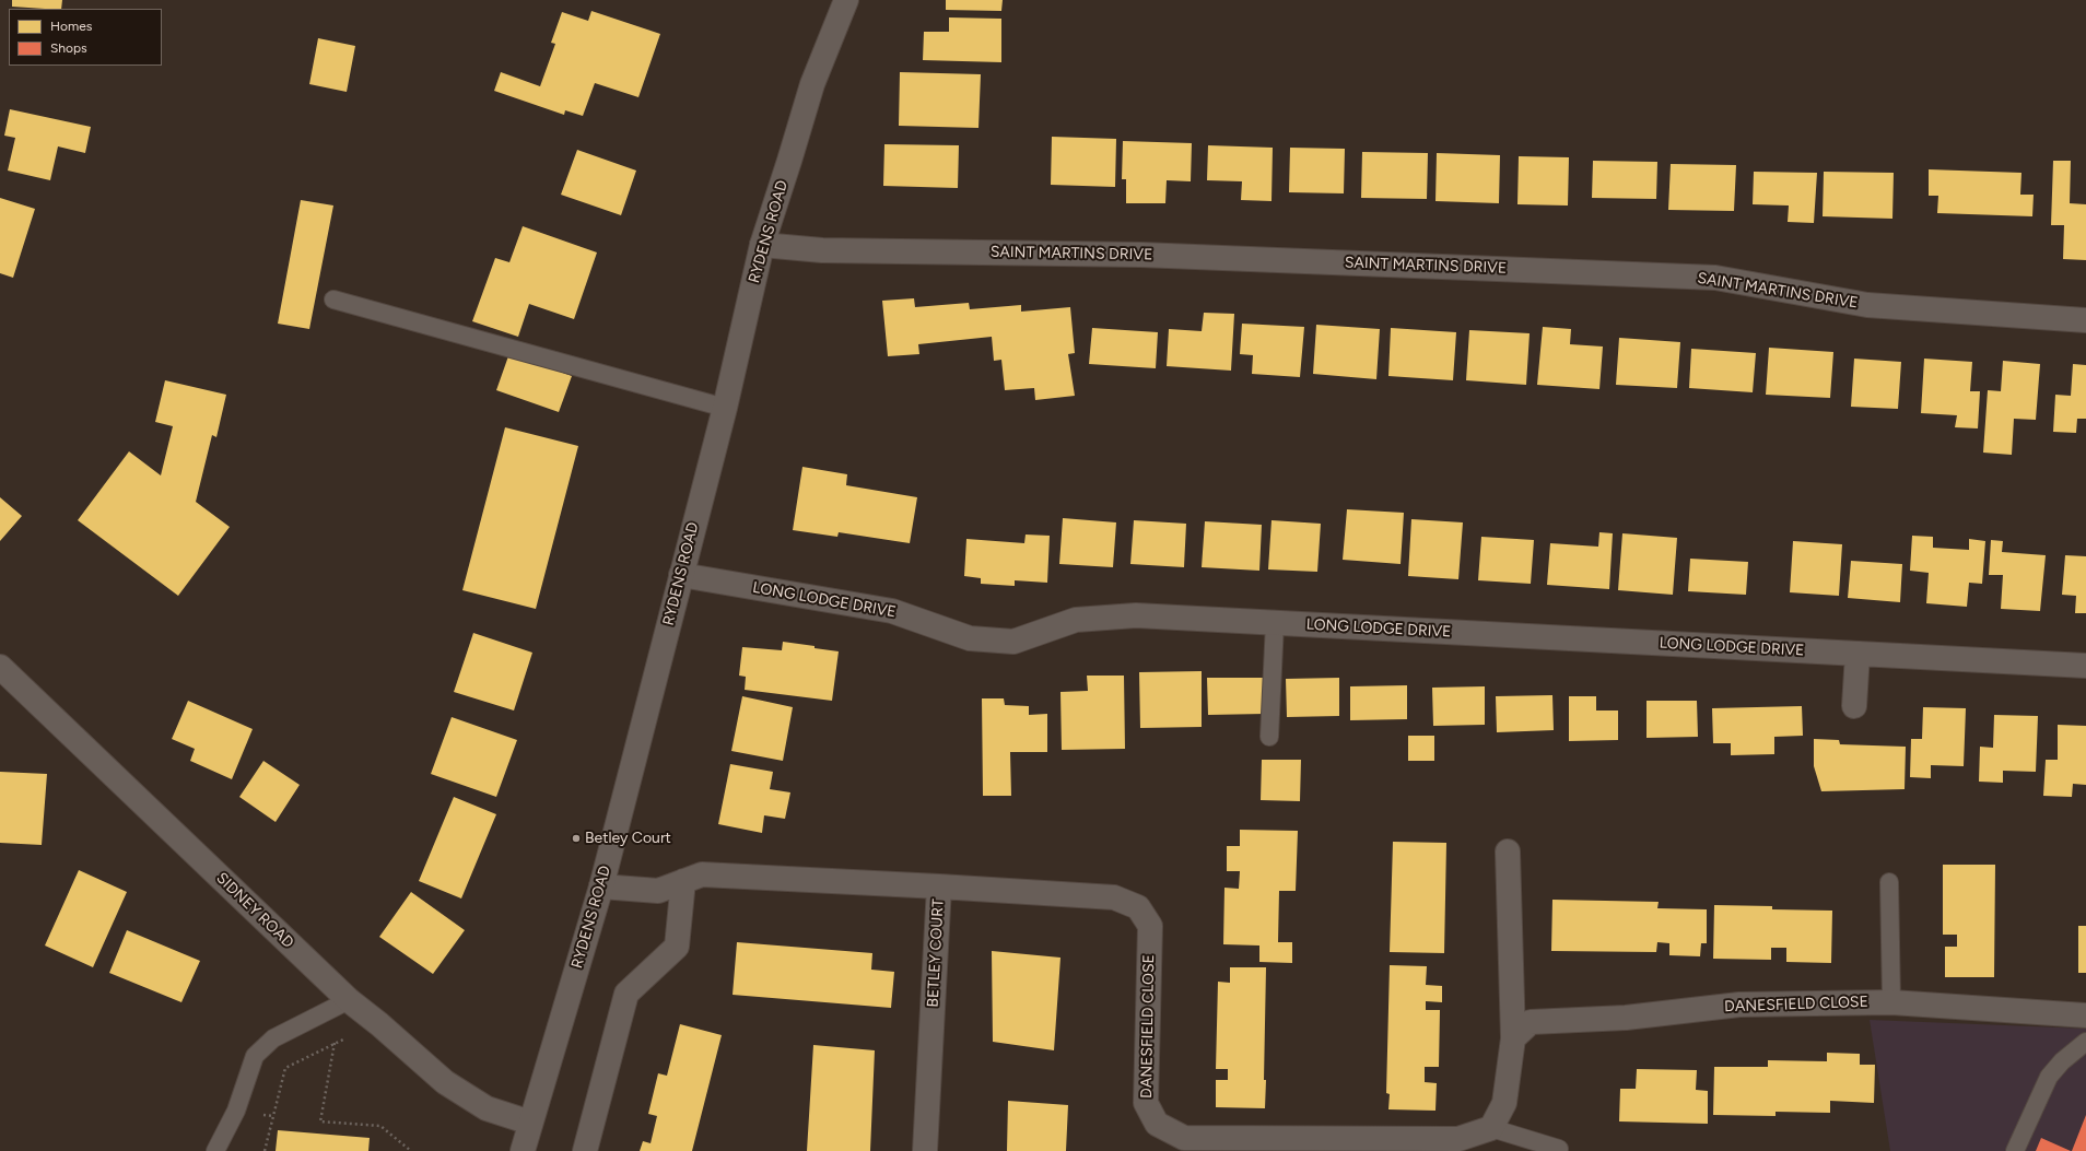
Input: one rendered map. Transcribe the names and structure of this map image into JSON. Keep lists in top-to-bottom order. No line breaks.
{"streets":{"street":["RYDENS ROAD","SAINT MARTINS DRIVE","LONG LODGE DRIVE","SIDNEY ROAD","BETLEY COURT","DANESFIELD CLOSE"]},"crossings":[["RYDENS ROAD","SAINT MARTINS DRIVE"],["RYDENS ROAD","LONG LODGE DRIVE"],["RYDENS ROAD","SIDNEY ROAD"],["RYDENS ROAD","BETLEY COURT"],["BETLEY COURT","DANESFIELD CLOSE"]],"places":["Betley Court"],"legend":["Homes","Shops"]}
